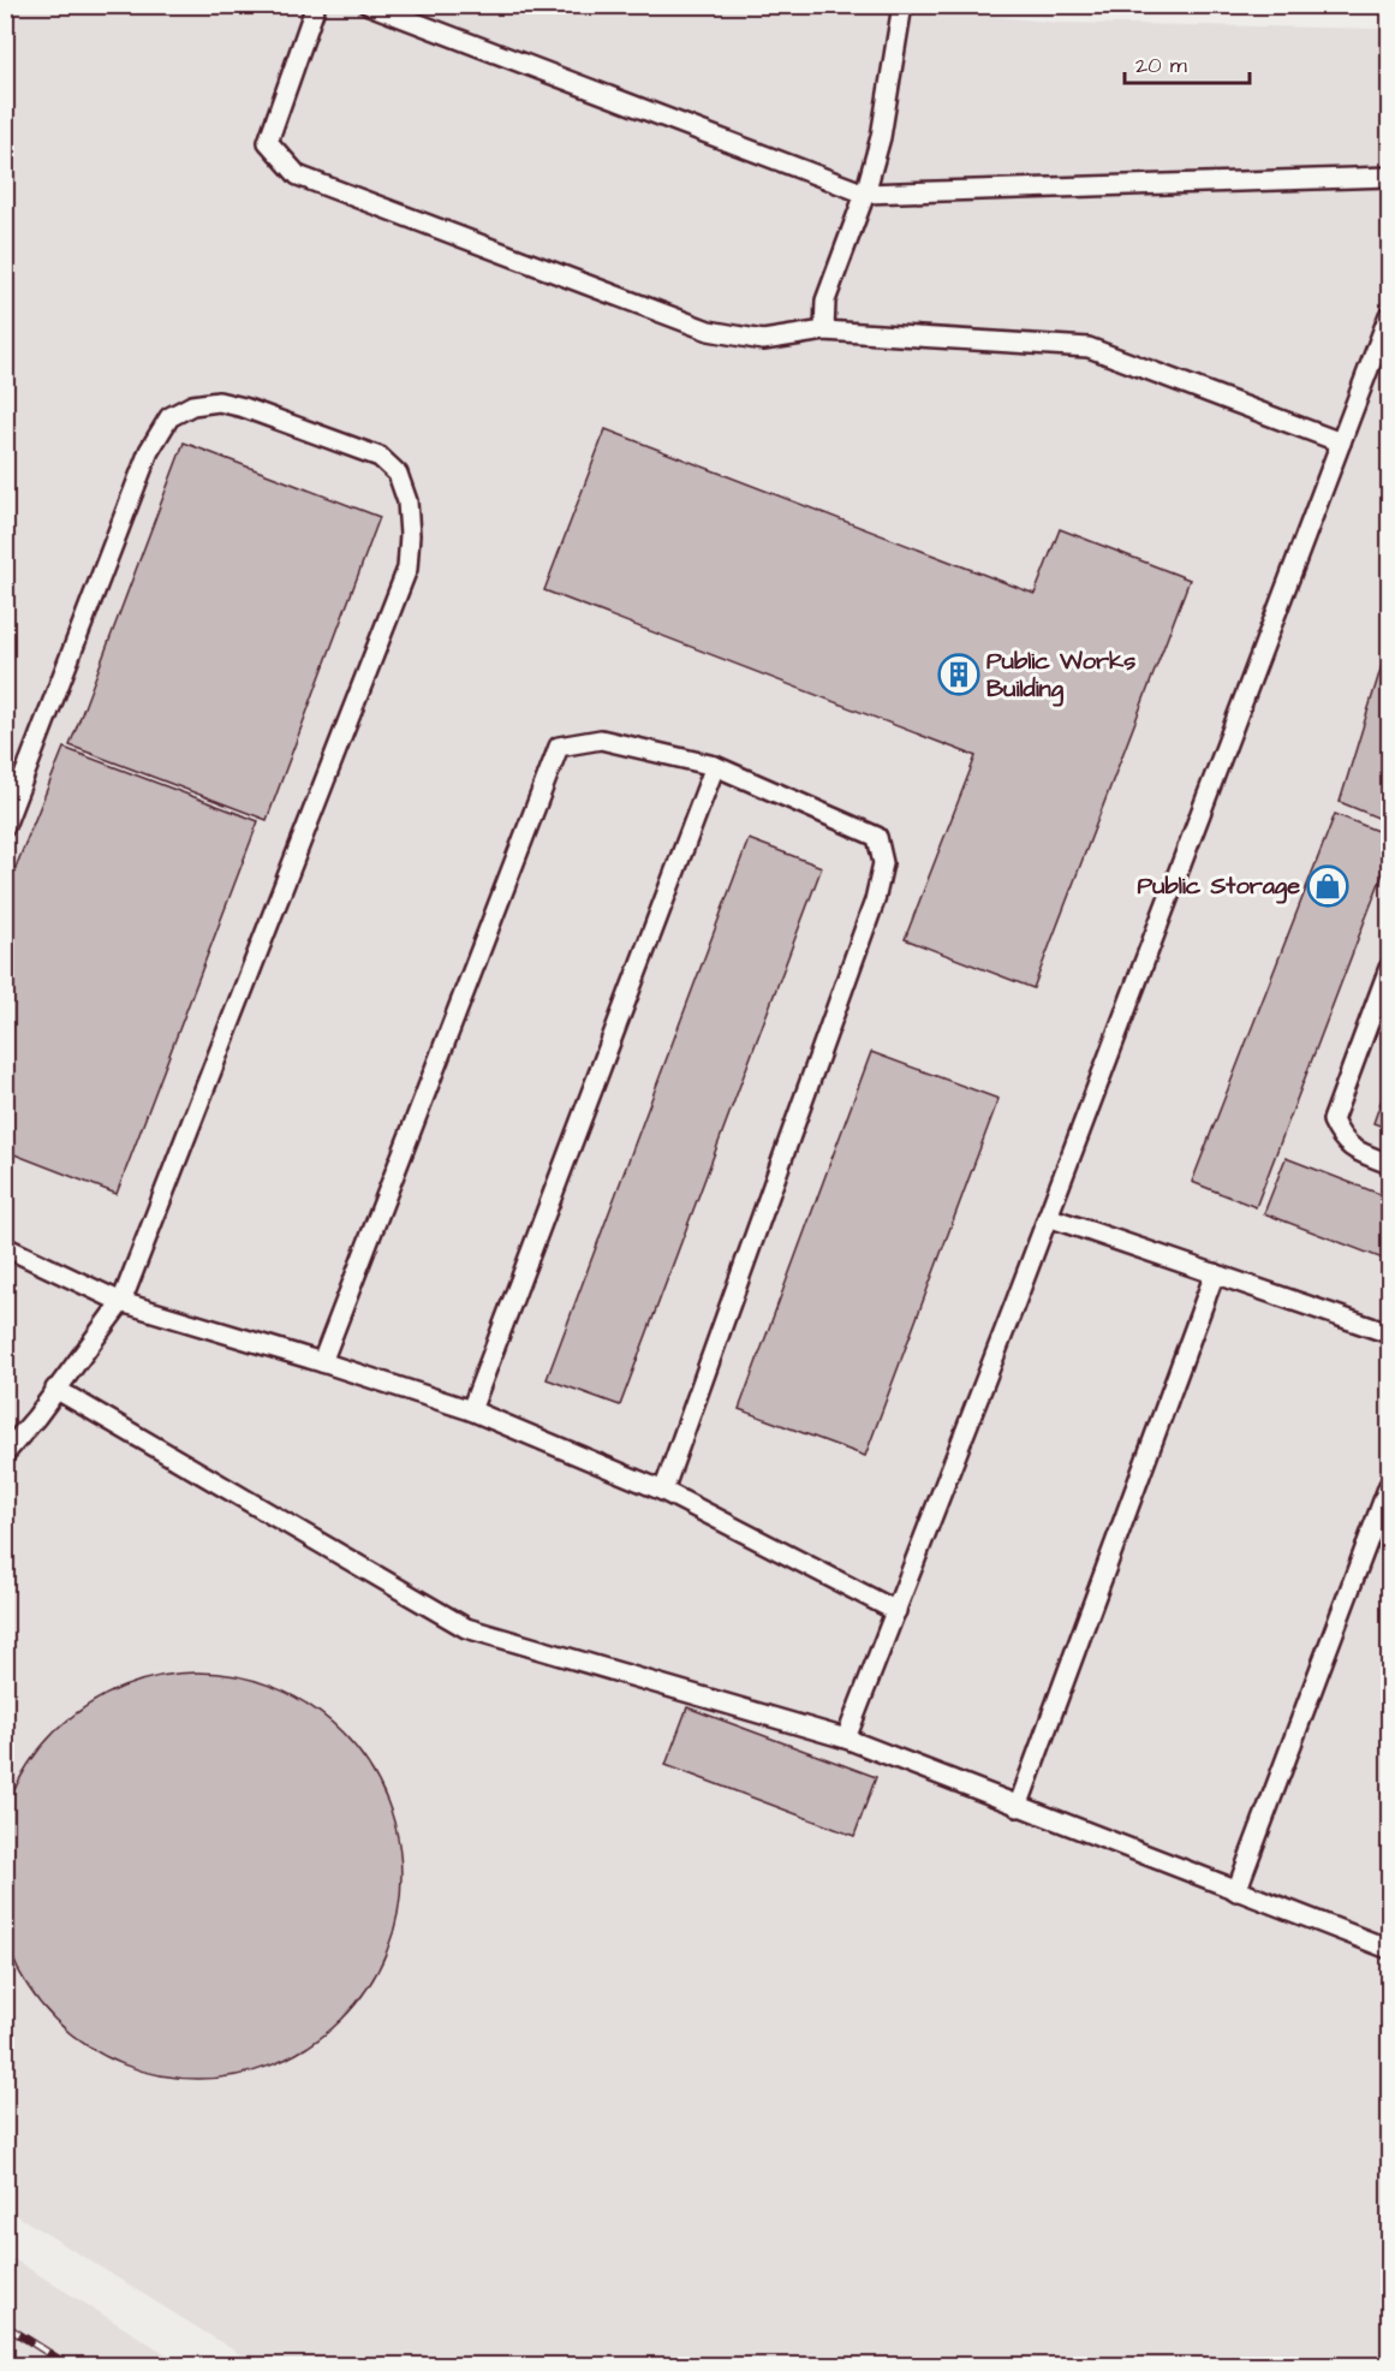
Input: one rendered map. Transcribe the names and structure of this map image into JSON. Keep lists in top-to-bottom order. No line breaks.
{"places":{"building":["Public Works Building"],"shop":["Public Storage"]},"scale_bar":"20 m"}
